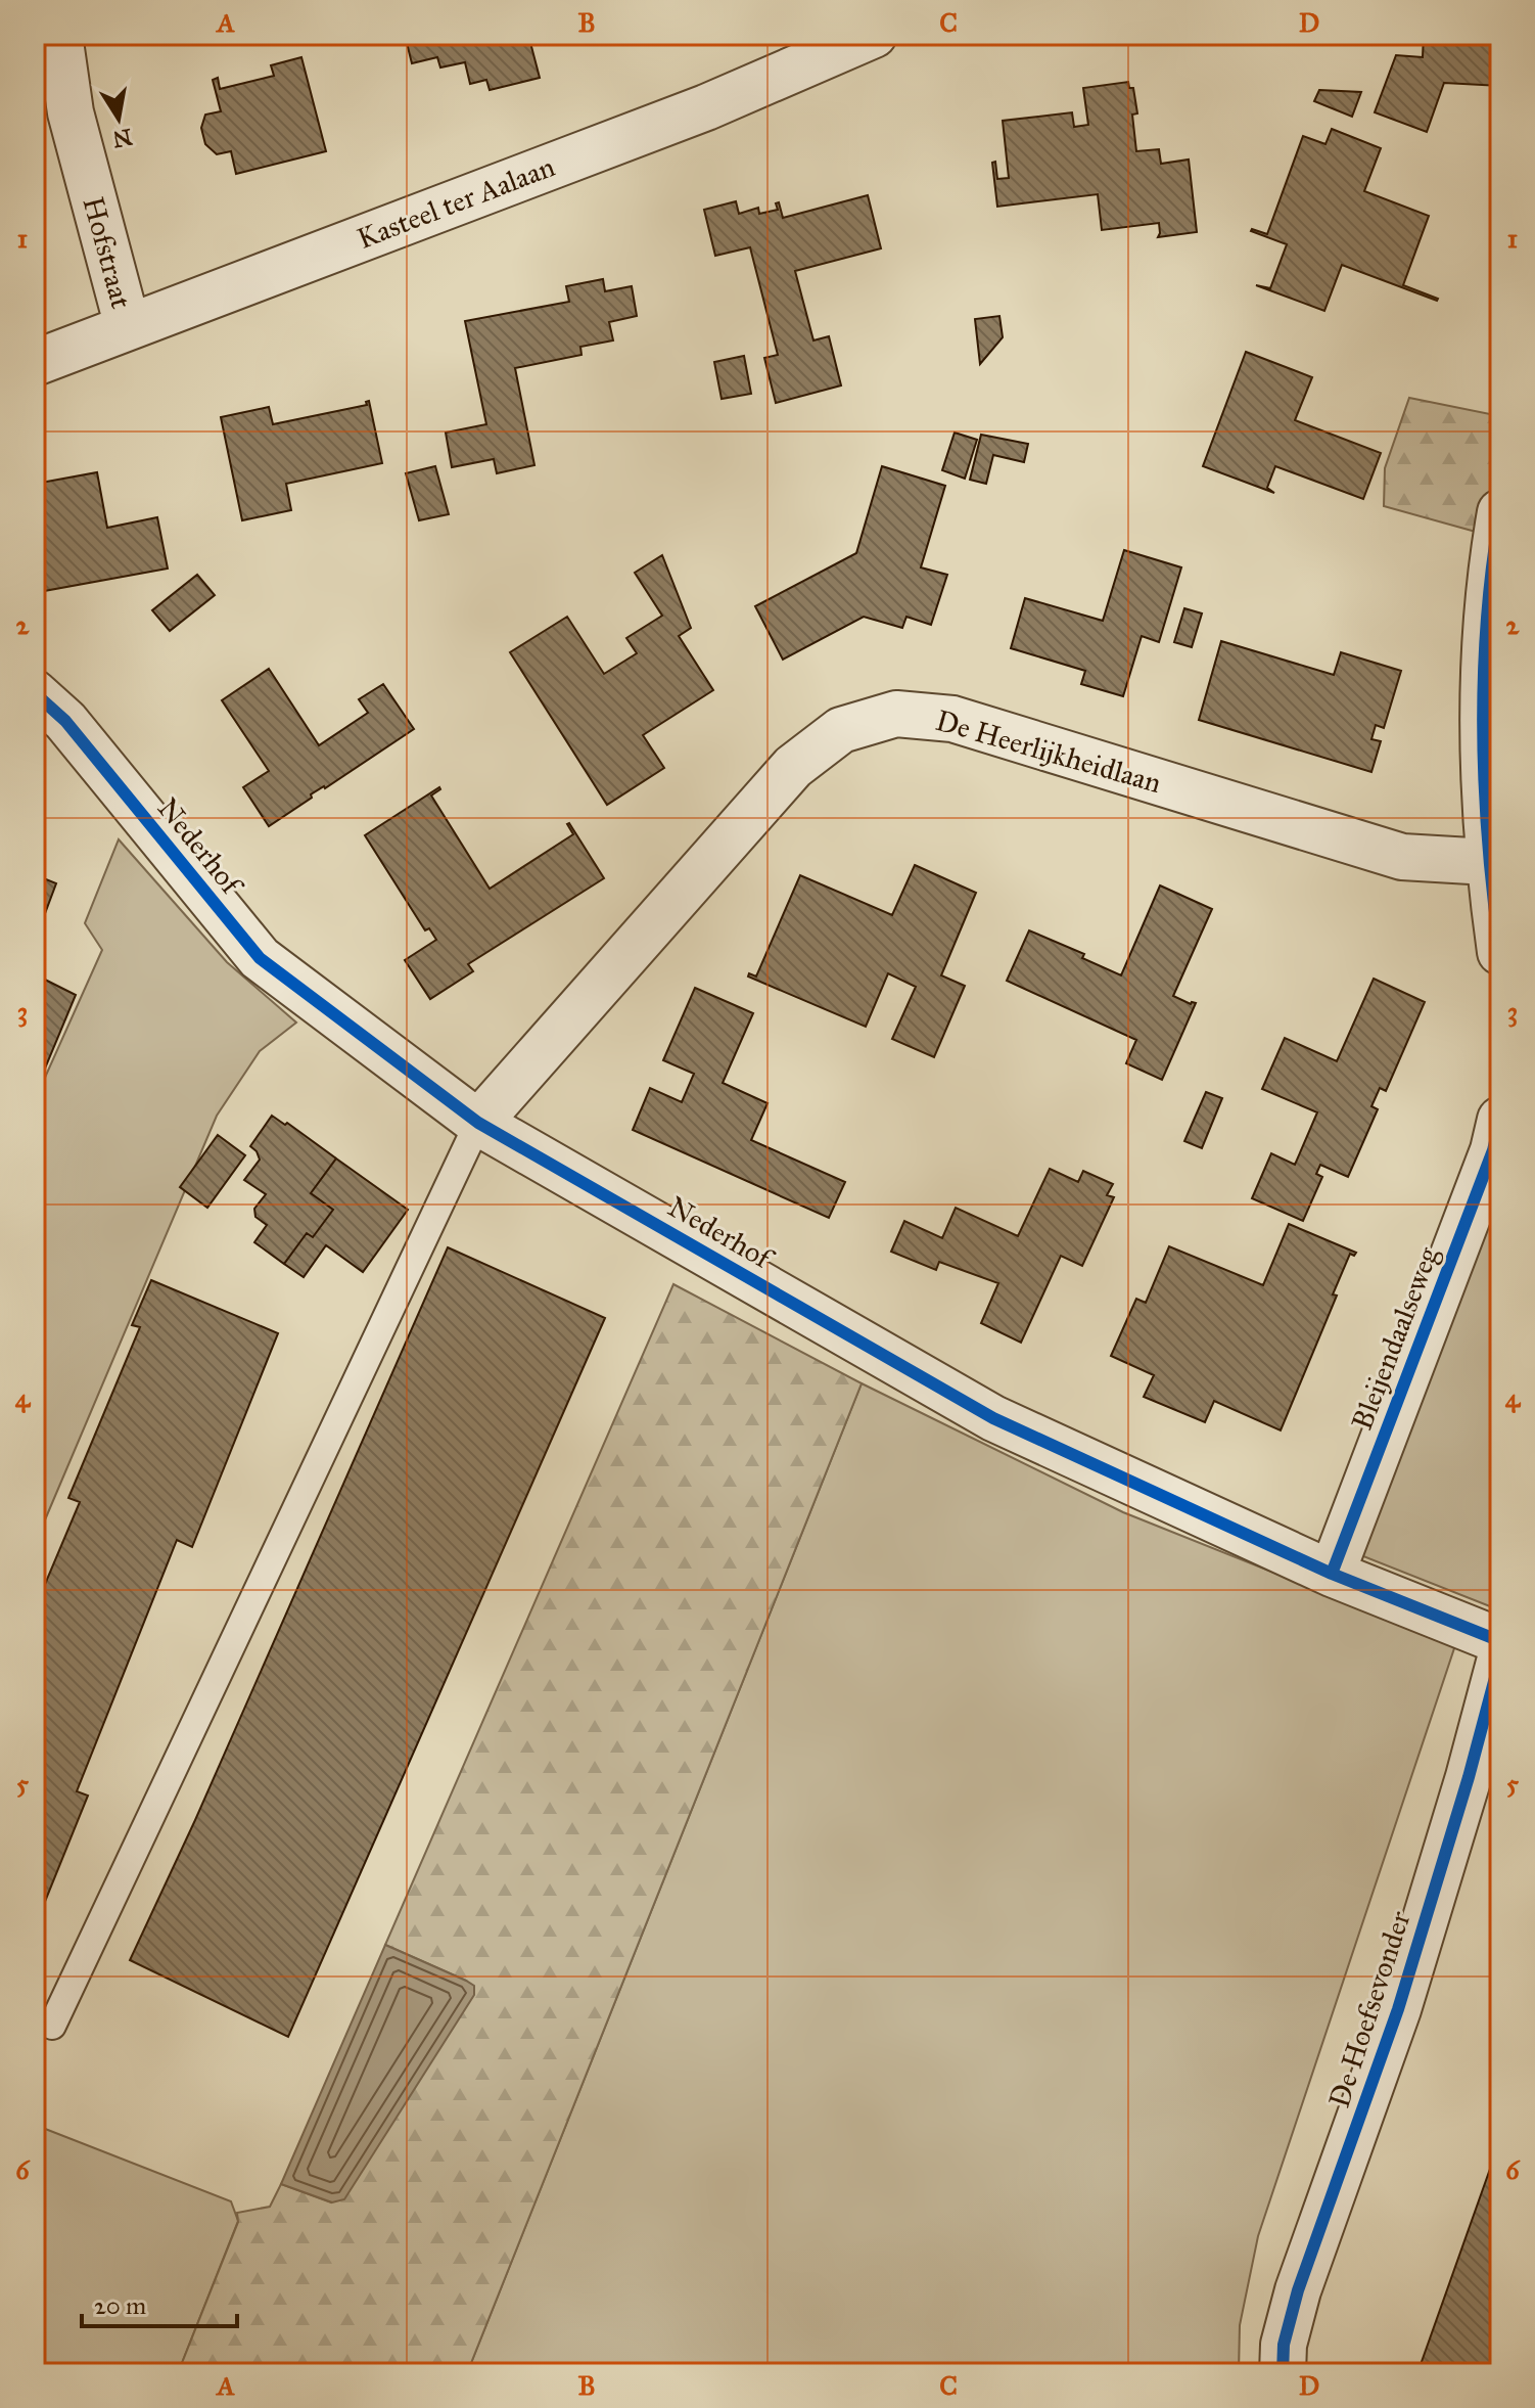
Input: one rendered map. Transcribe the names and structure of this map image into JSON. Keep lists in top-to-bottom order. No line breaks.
{"streets":{"street":["Kasteel ter Aalaan","Hofstraat","De Heerlijkheidlaan","Nederhof","Bleijendaalseweg","De Hoefsevonder"]},"crossings":[["Kasteel ter Aalaan","Hofstraat"],["De Heerlijkheidlaan","Nederhof"],["Nederhof","Bleijendaalseweg"]],"scale_bar":"20 m","north":"bottom","grid":{"columns":["A","B","C","D"],"rows":["1","2","3","4","5","6"]}}
